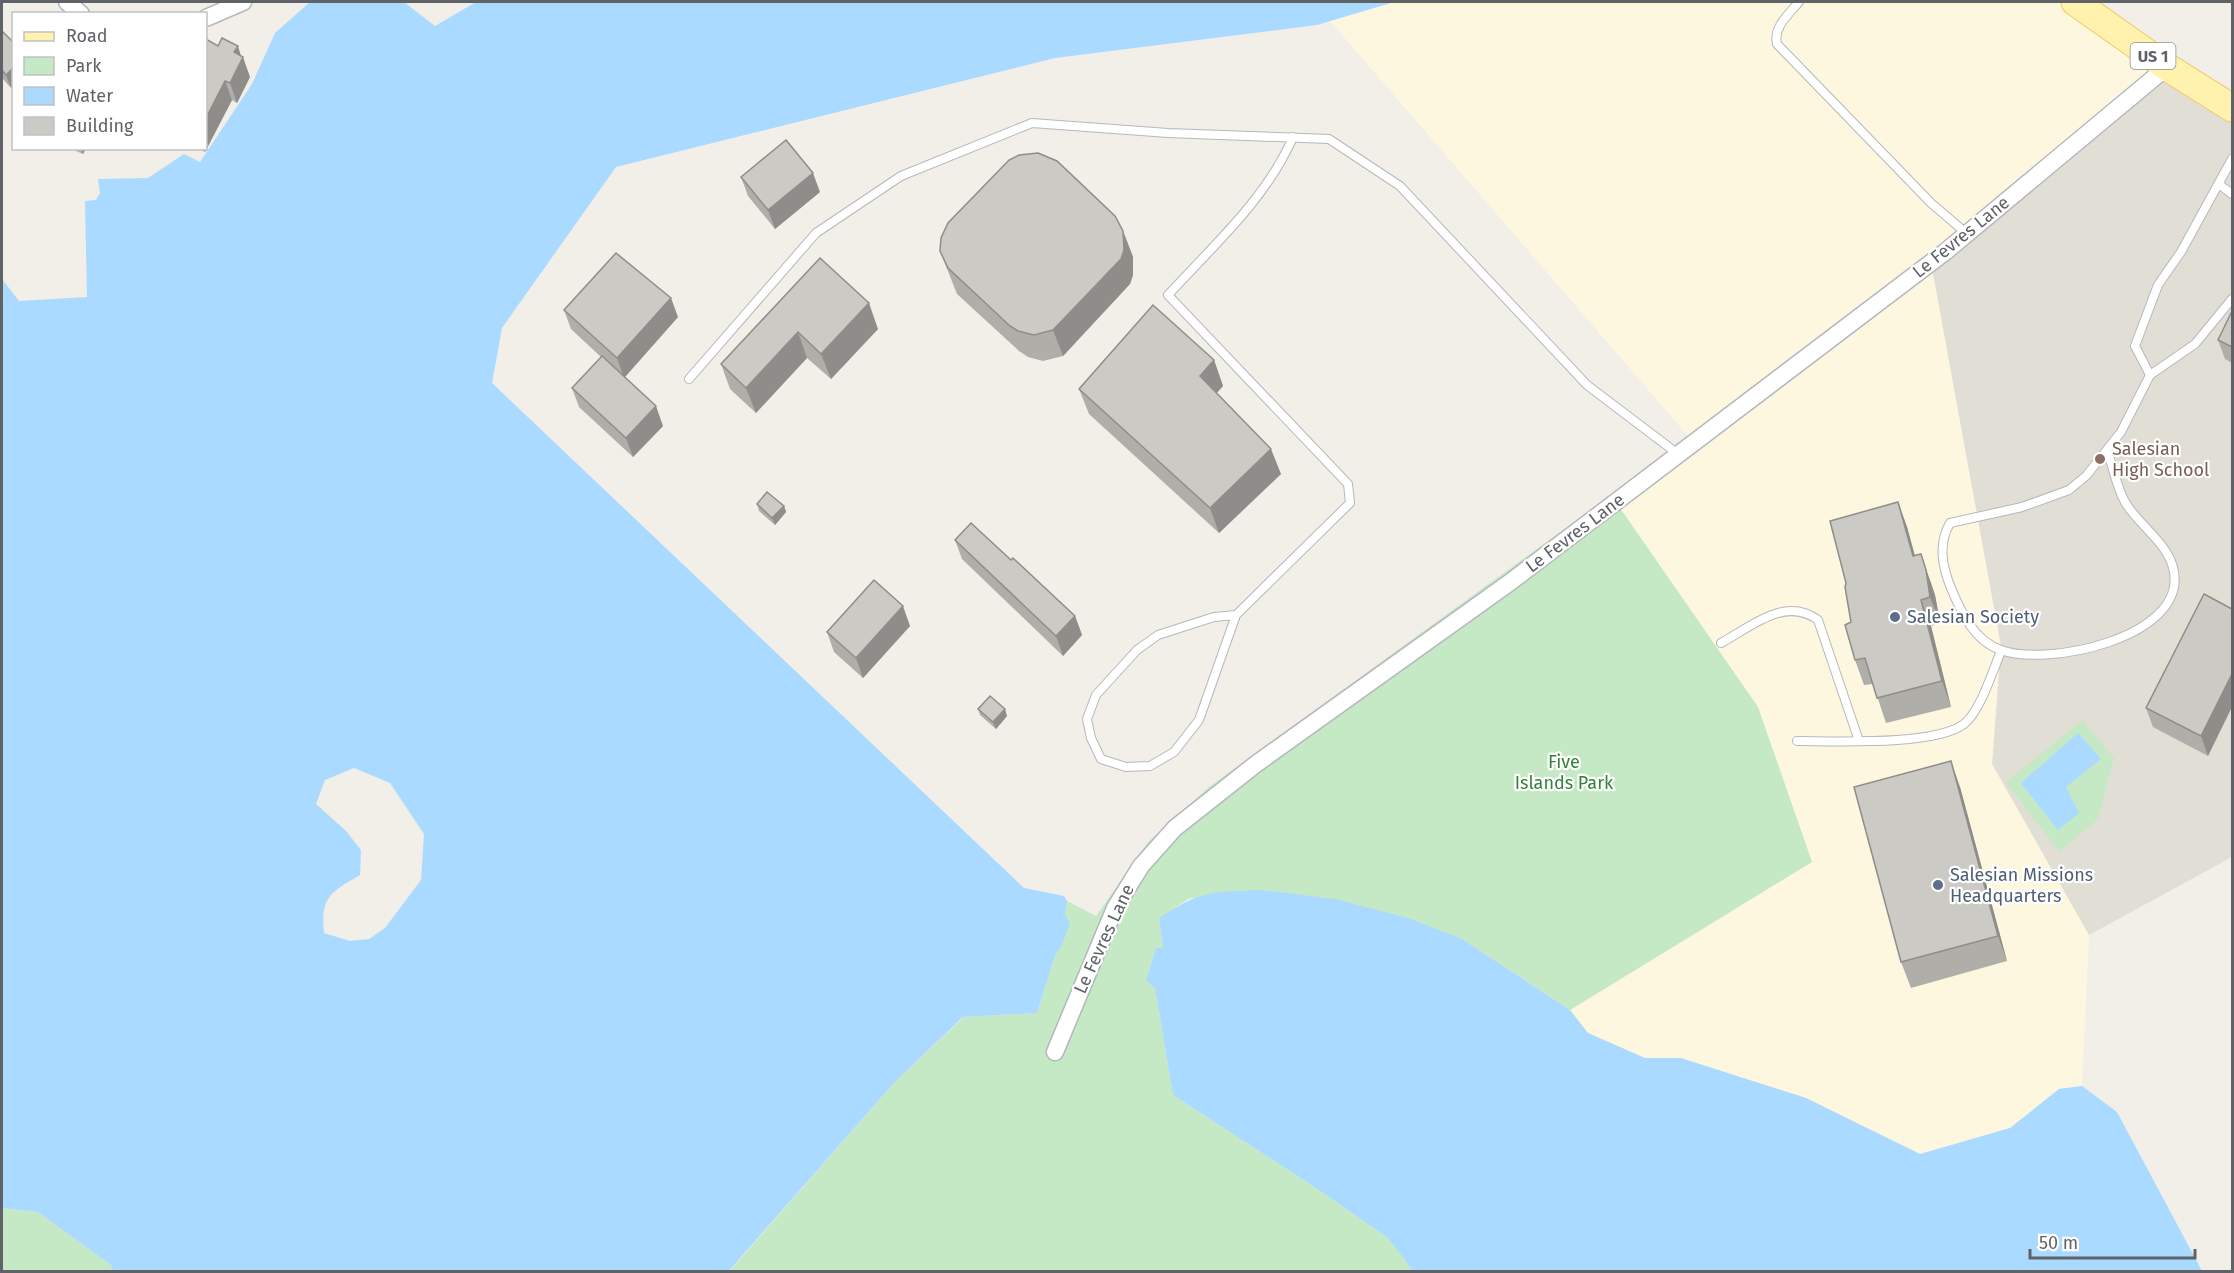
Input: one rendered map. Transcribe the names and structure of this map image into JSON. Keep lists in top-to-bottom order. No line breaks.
{"streets":{"main road":["US 1"],"street":["Le Fevres Lane"]},"crossings":[["US 1","Le Fevres Lane"]],"parks":["Five Islands Park"],"places":["Salesian High School","Salesian Society","Salesian Missions Headquarters"],"legend":["Road","Park","Water","Building"],"scale_bar":"50 m"}
